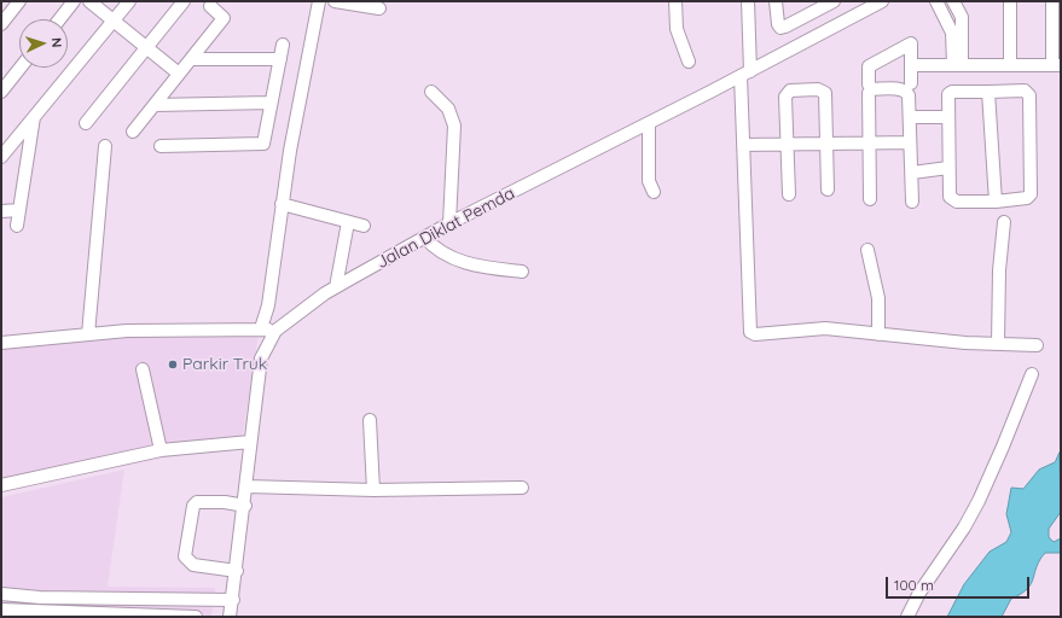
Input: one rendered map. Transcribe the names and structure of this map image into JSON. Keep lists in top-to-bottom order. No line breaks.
{"streets":{"street":["Jalan Diklat Pemda"]},"places":["Parkir Truk"],"scale_bar":"100 m","north":"right"}
